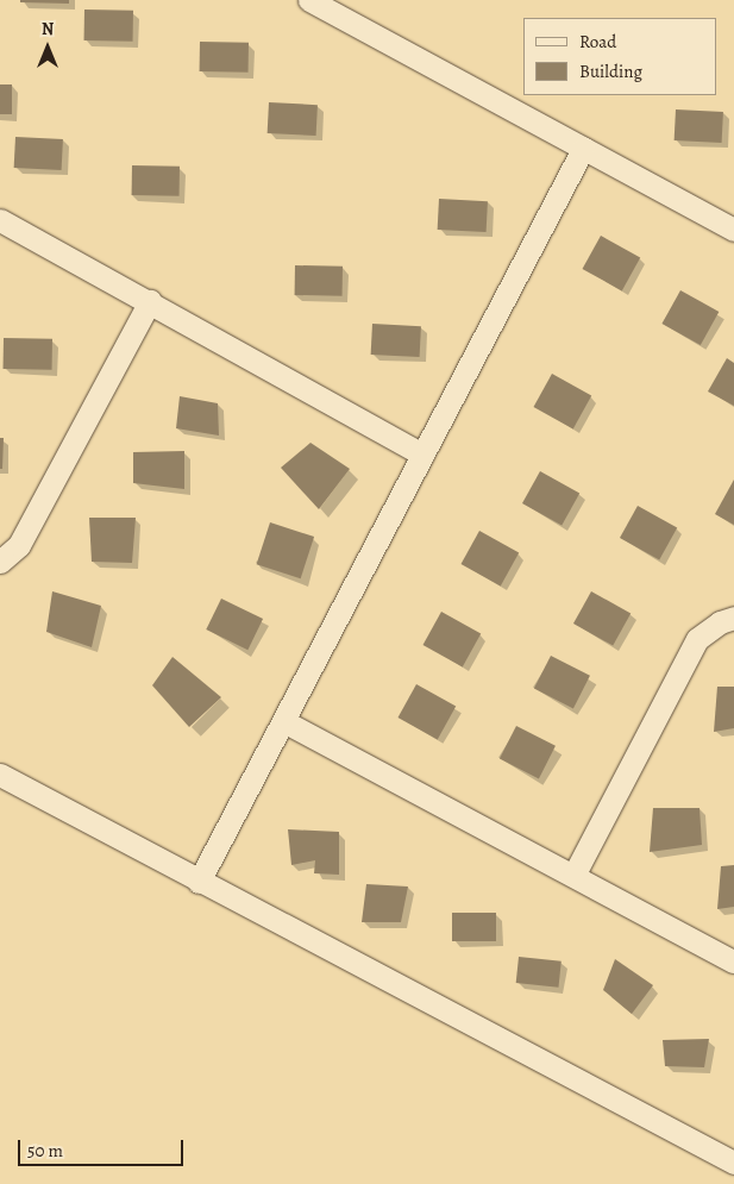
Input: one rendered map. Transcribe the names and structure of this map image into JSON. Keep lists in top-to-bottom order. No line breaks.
{"legend":["Road","Building"],"scale_bar":"50 m","north":"top"}
